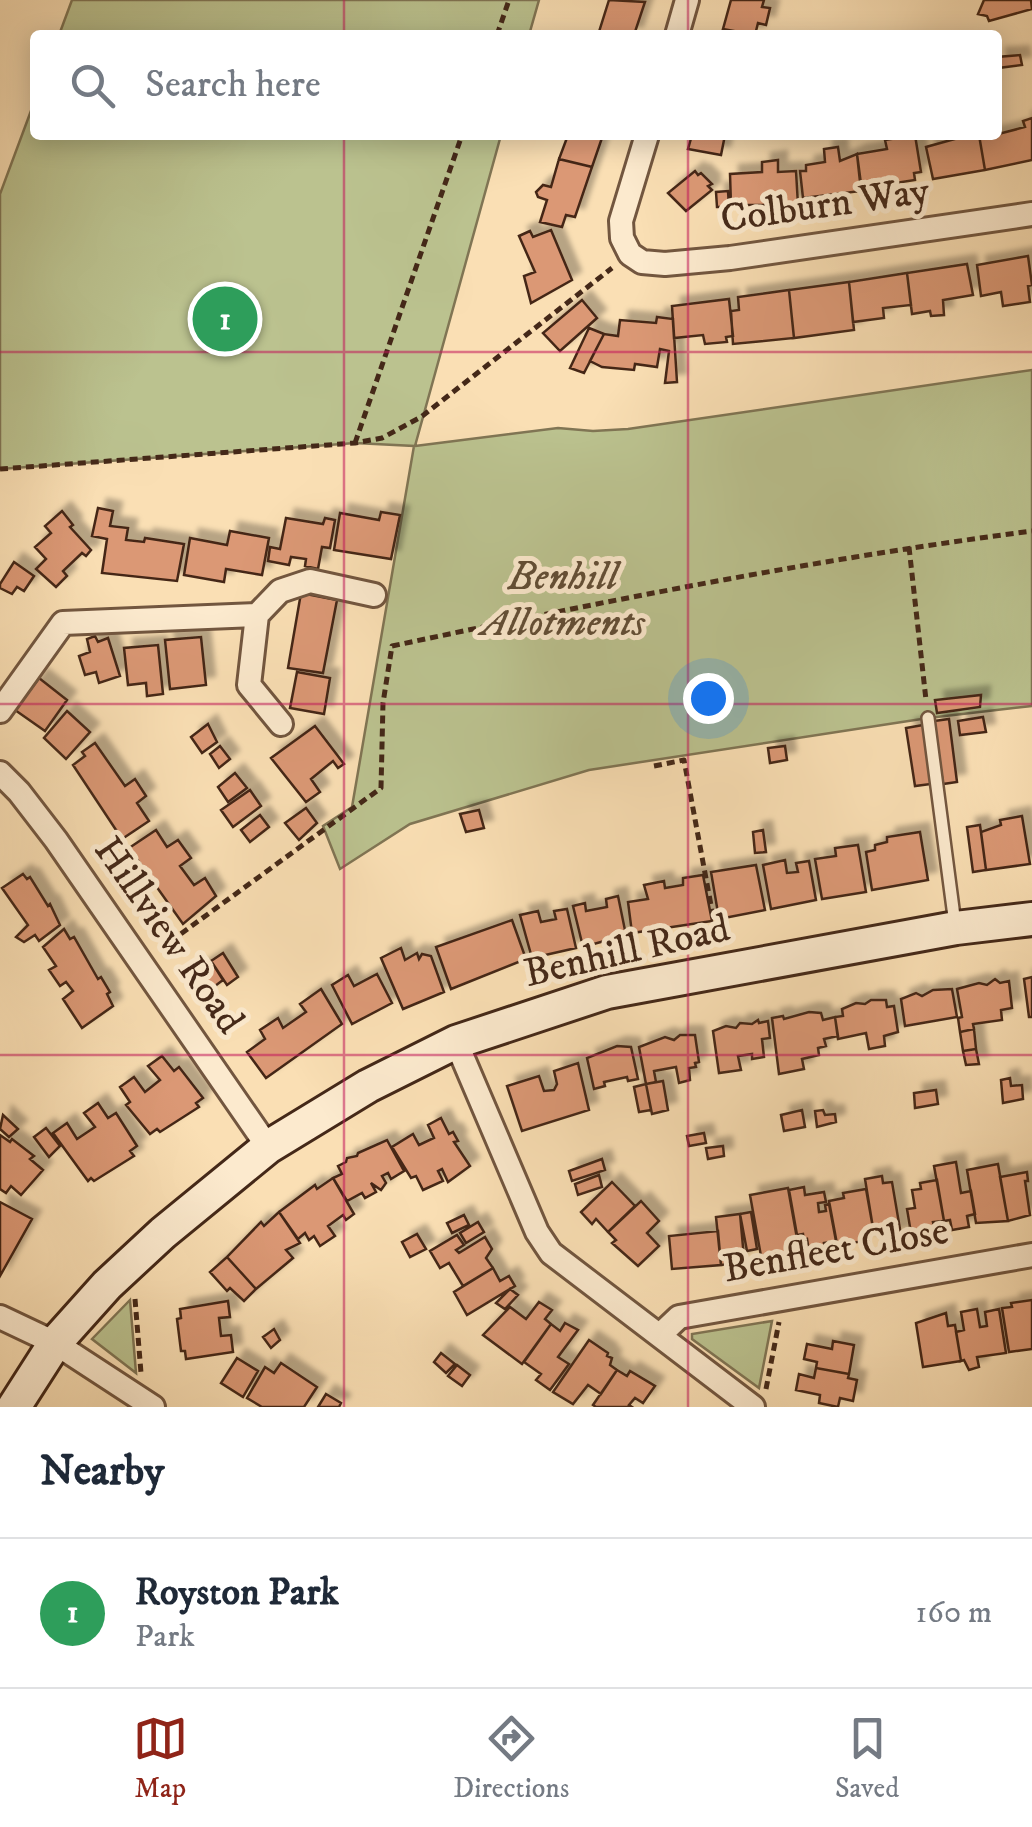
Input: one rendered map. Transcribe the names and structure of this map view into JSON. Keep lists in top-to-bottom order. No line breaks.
{"streets":{"street":["Colburn Way","Hillview Road","Benhill Road","Benfleet Close"]},"crossings":[["Hillview Road","Benhill Road"]],"parks":["Benhill Allotments"],"page":{"search":"Search here","pins":"1","heading":"Nearby","list":[{"mark":"1","name":"Royston Park","note":"Park","value":"160 m"}],"nav":["Map","Directions","Saved"]}}
